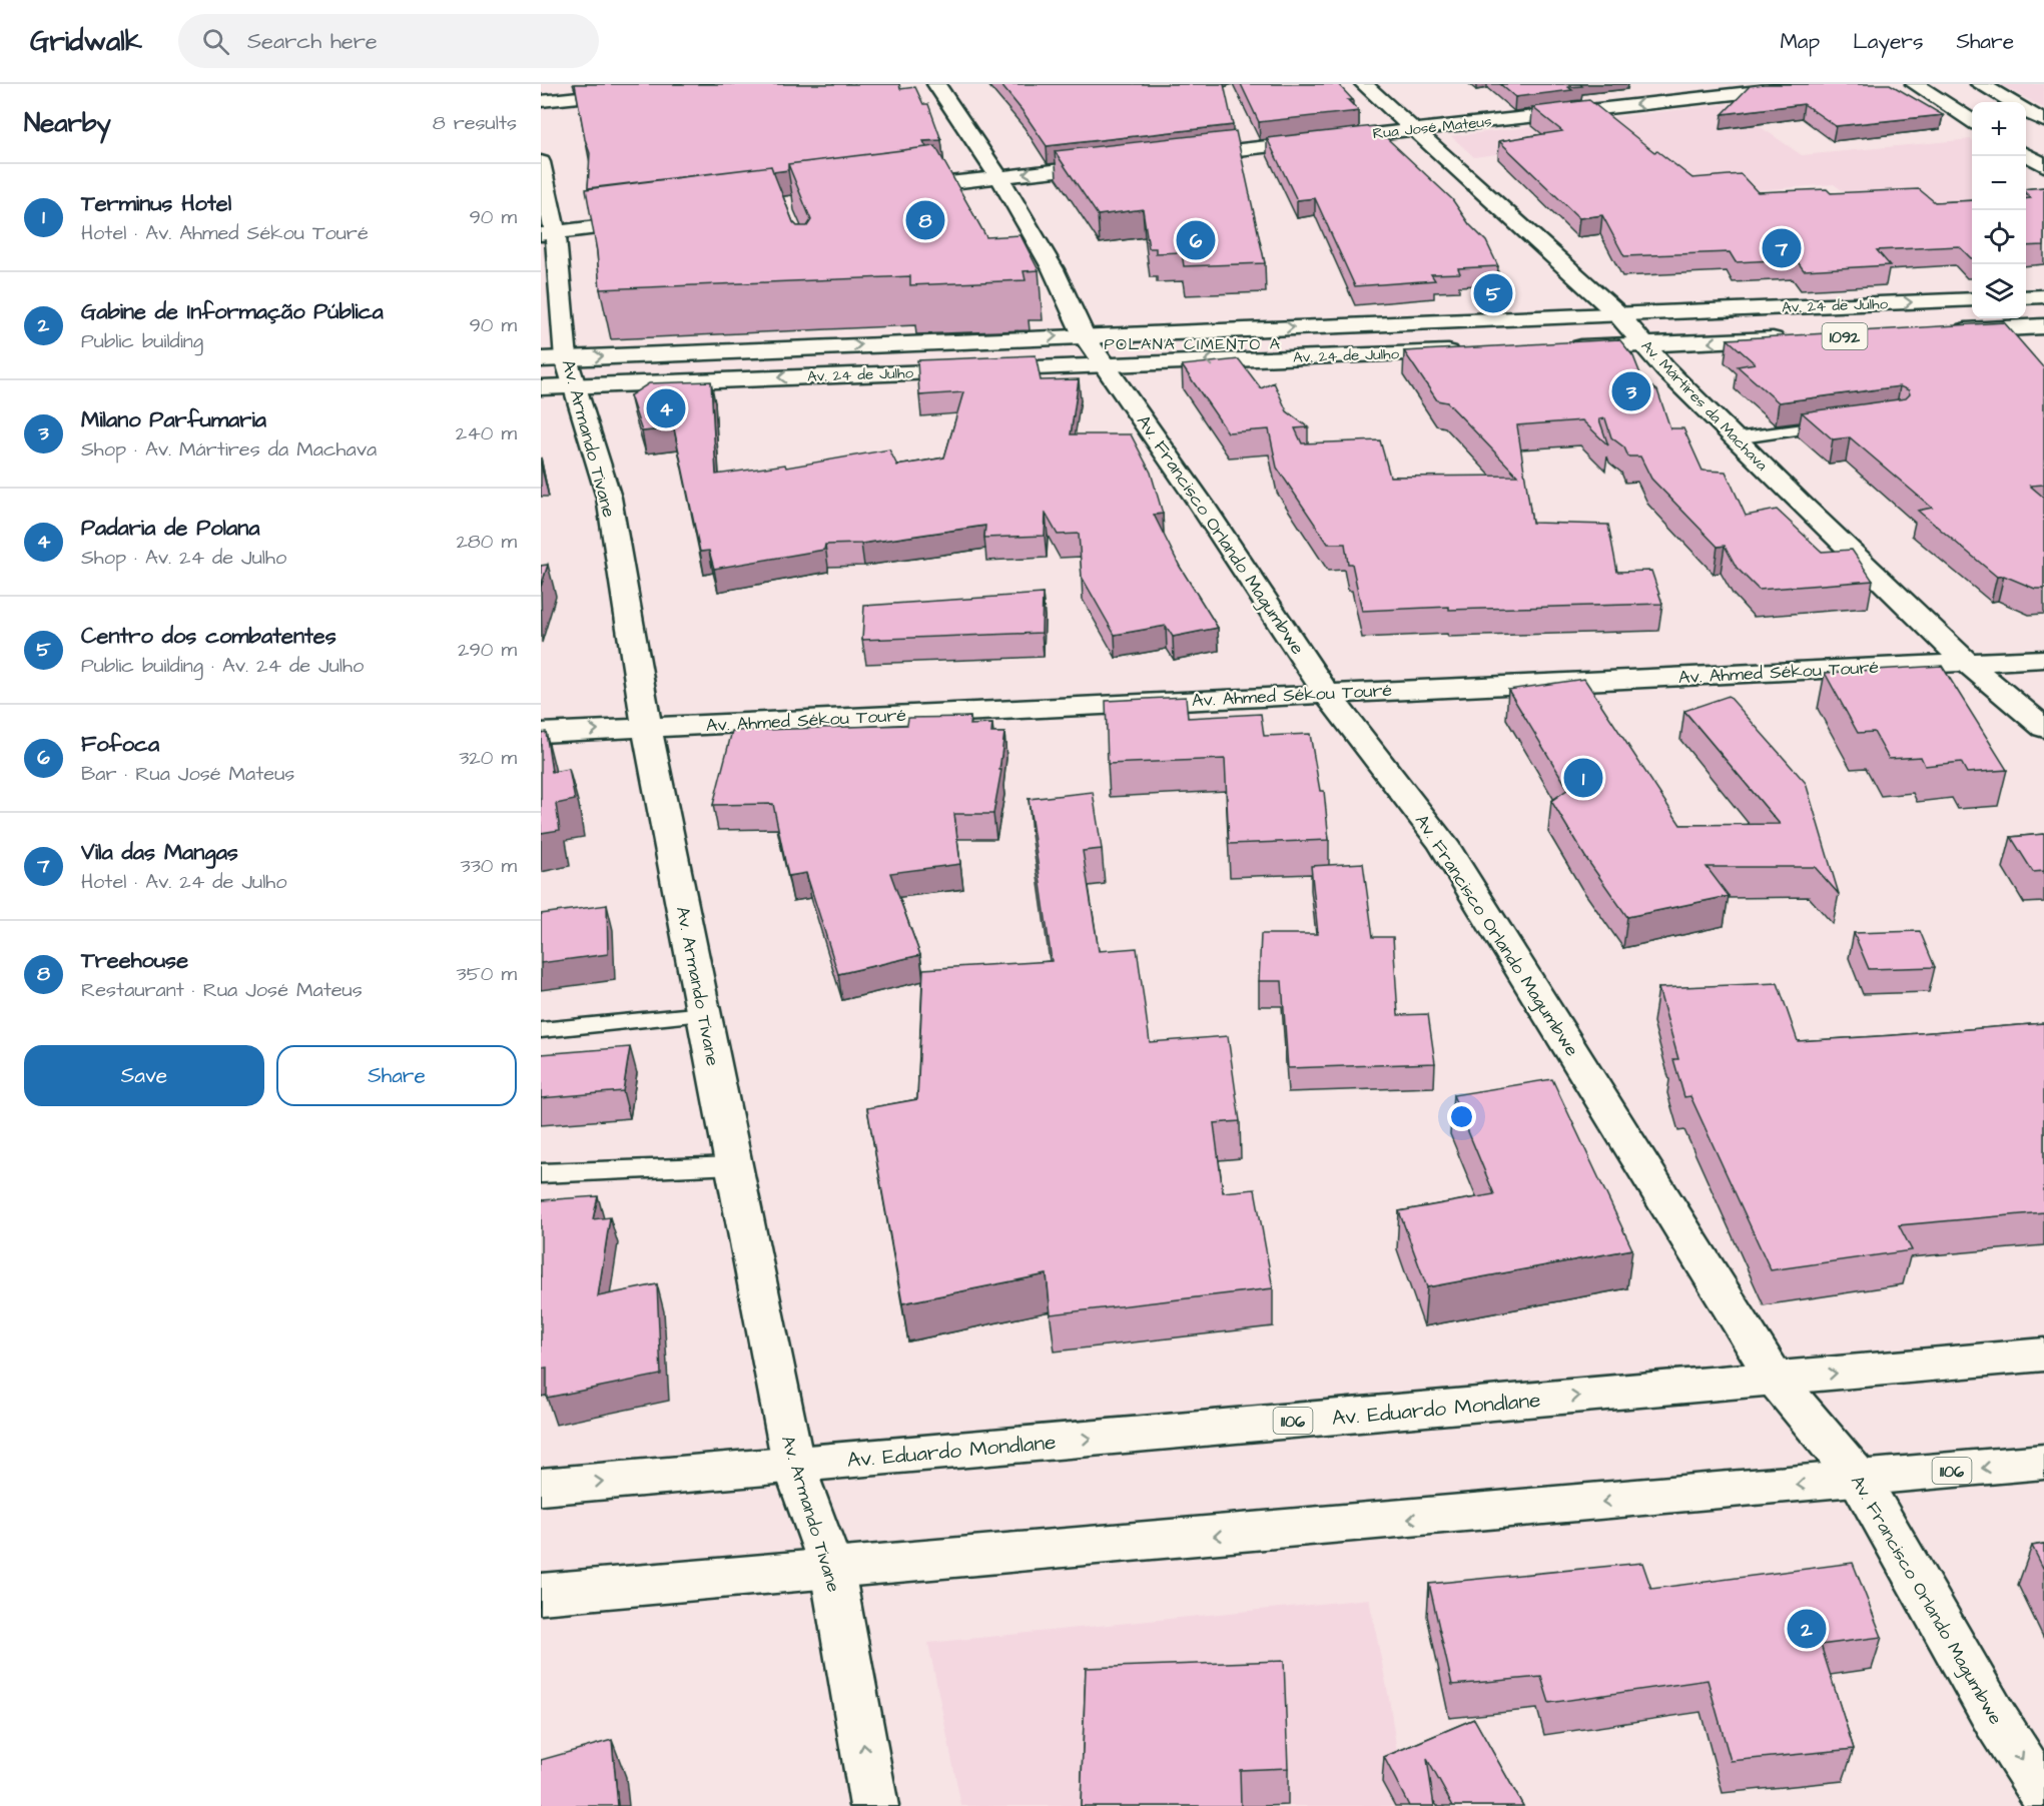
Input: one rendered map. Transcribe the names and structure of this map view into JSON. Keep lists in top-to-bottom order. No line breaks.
{"streets":{"street":["Rua José Mateus","Av. 24 de Julho","1092","Av. Mártires da Machava","Av. Armando Tivane","Av. Francisco Orlando Magumbwe","Av. Ahmed Sékou Touré","Av. Eduardo Mondlane","1106"]},"crossings":[["Rua José Mateus","Av. Mártires da Machava"],["Av. 24 de Julho","Av. Mártires da Machava"],["Av. 24 de Julho","Av. Armando Tivane"],["Av. 24 de Julho","Av. Francisco Orlando Magumbwe"],["Av. Mártires da Machava","Av. Ahmed Sékou Touré"],["Av. Armando Tivane","Av. Ahmed Sékou Touré"],["Av. Armando Tivane","Av. Eduardo Mondlane"],["Av. Armando Tivane","1106"],["Av. Francisco Orlando Magumbwe","Av. Ahmed Sékou Touré"],["Av. Francisco Orlando Magumbwe","Av. Eduardo Mondlane"],["Av. Francisco Orlando Magumbwe","1106"]],"one_way":["Rua José Mateus"],"districts":["POLANA CIMENTO A"],"page":{"header":"Gridwalk","search":"Search here","nav":["Map","Layers","Share"],"heading":["Nearby","8 results"],"map_buttons":["+","−"],"list":[{"mark":"1","name":"Terminus Hotel","note":"Hotel · Av. Ahmed Sékou Touré","value":"90 m"},{"mark":"2","name":"Gabine de Informação Pública","note":"Public building","value":"90 m"},{"mark":"3","name":"Milano Parfumaria","note":"Shop · Av. Mártires da Machava","value":"240 m"},{"mark":"4","name":"Padaria de Polana","note":"Shop · Av. 24 de Julho","value":"280 m"},{"mark":"5","name":"Centro dos combatentes","note":"Public building · Av. 24 de Julho","value":"290 m"},{"mark":"6","name":"Fofoca","note":"Bar · Rua José Mateus","value":"320 m"},{"mark":"7","name":"Vila das Mangas","note":"Hotel · Av. 24 de Julho","value":"330 m"},{"mark":"8","name":"Treehouse","note":"Restaurant · Rua José Mateus","value":"350 m"}],"pins":["8","6","7","5","3","4","1","2"],"buttons":["Save","Share"]}}
